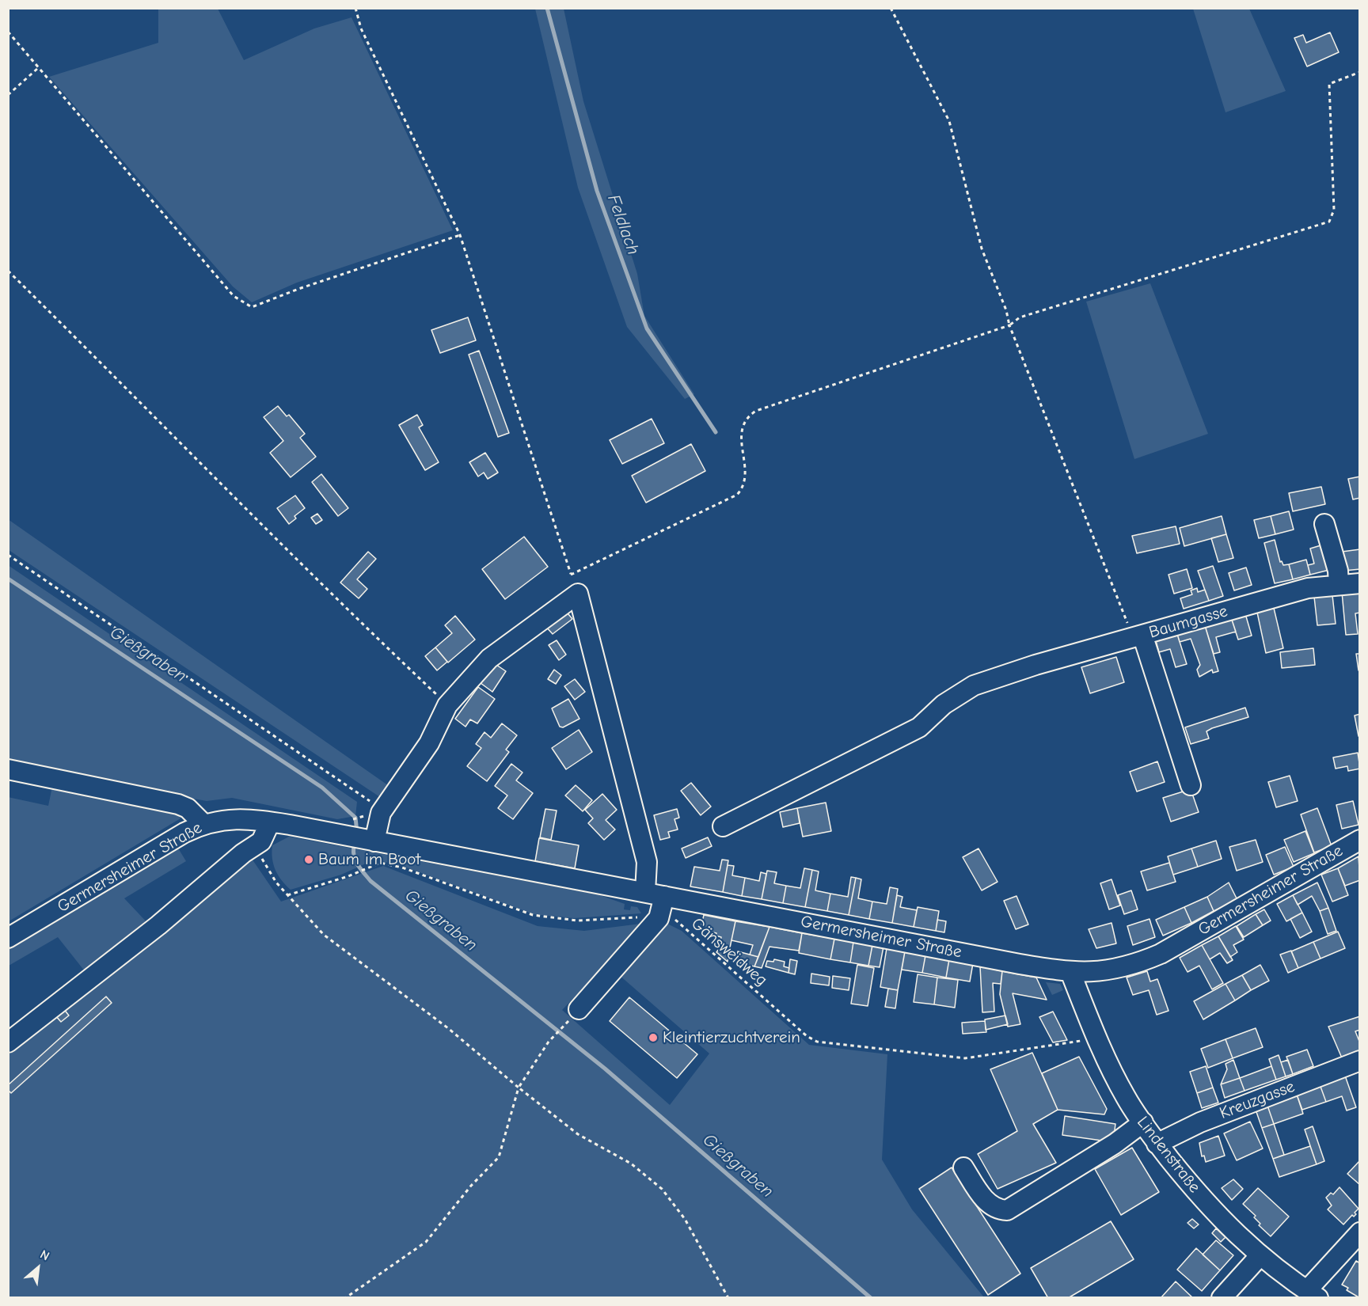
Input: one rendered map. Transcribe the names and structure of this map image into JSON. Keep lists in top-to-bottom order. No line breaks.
{"streets":{"street":["Baumgasse","Germersheimer Straße","Kreuzgasse","Lindenstraße"],"path":["Gänsweidweg"]},"crossings":[["Germersheimer Straße","Lindenstraße"],["Gänsweidweg","Lindenstraße"],["Kreuzgasse","Lindenstraße"]],"water":["Feldlach","Gießgraben"],"places":["Baum im Boot","Kleintierzuchtverein"],"north":"top right"}
